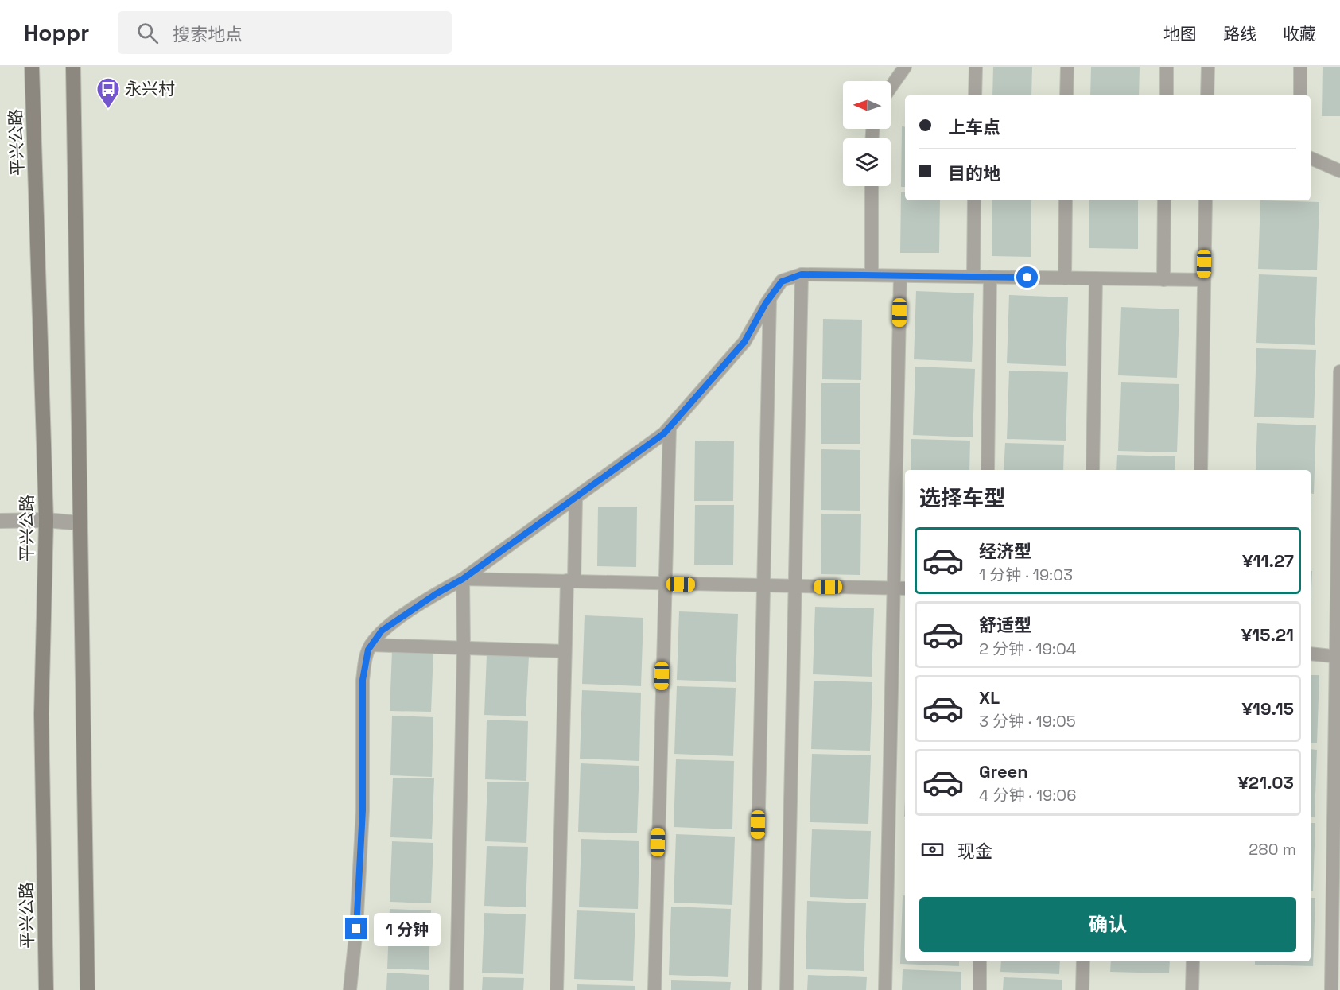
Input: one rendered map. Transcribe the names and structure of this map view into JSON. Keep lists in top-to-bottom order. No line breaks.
{"streets":{"main road":["平兴公路"]},"places":{"bus stop":["永兴村"]},"north":"left","page":{"header":"Hoppr","search":"搜索地点","nav":["地图","路线","收藏"],"banner":["上车点","目的地"],"heading":"选择车型","list":[{"name":"经济型","note":"1 分钟 · 19:03","value":"¥11.27"},{"name":"舒适型","note":"2 分钟 · 19:04","value":"¥15.21"},{"name":"XL","note":"3 分钟 · 19:05","value":"¥19.15"},{"name":"Green","note":"4 分钟 · 19:06","value":"¥21.03"}],"pay":["现金","280 m"],"buttons":"确认","bubble":"1 分钟"}}
